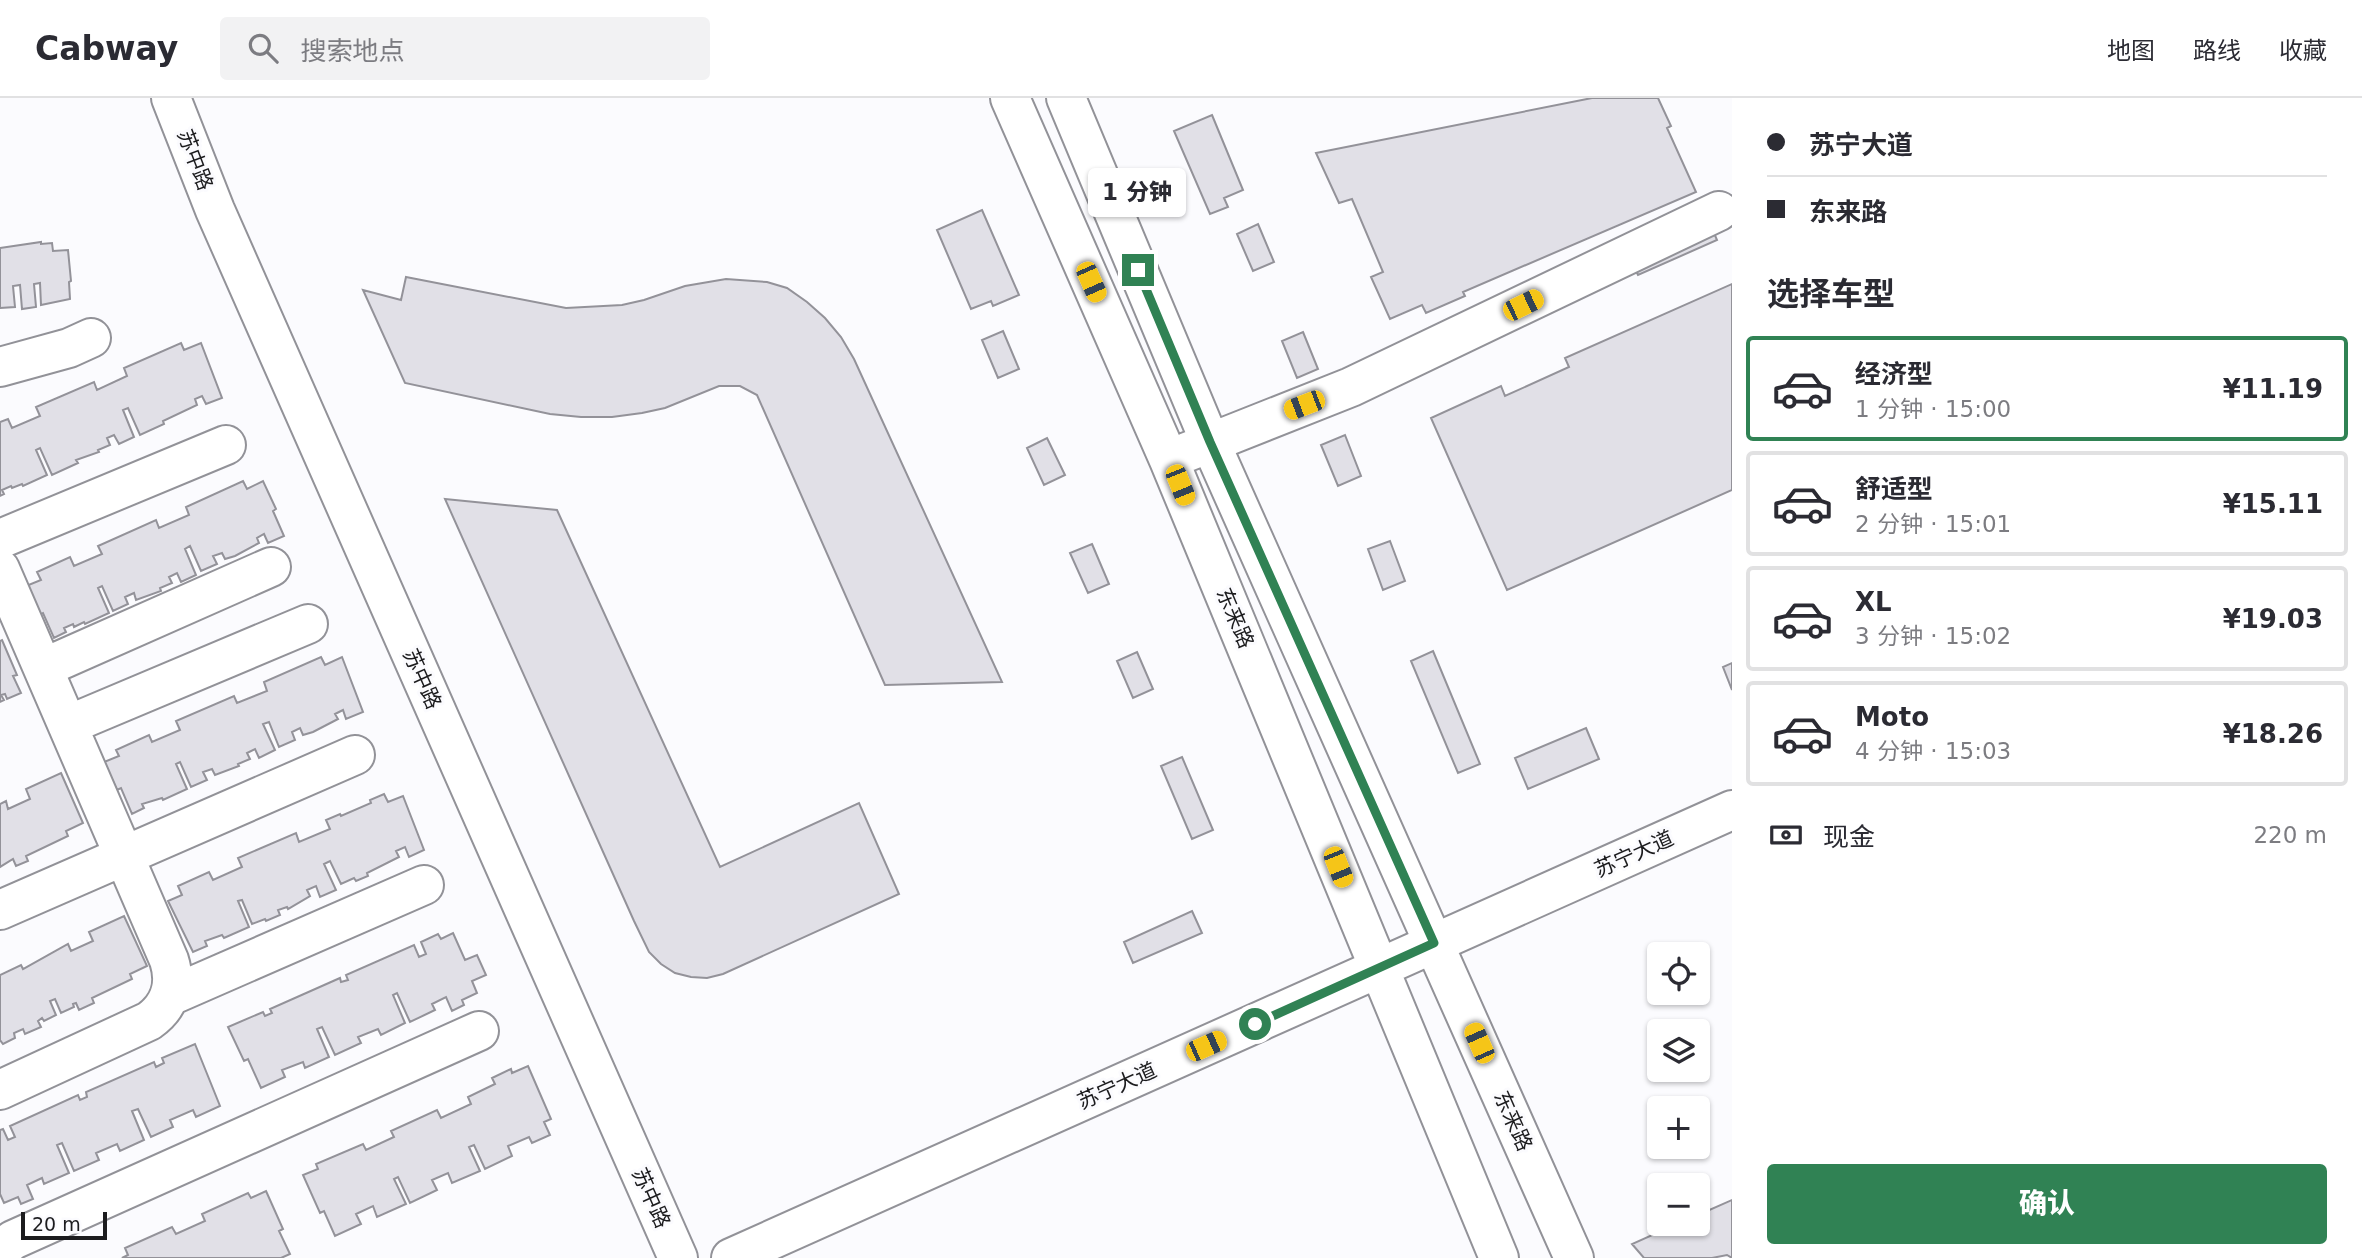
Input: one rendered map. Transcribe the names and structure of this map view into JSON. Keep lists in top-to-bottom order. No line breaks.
{"streets":{"street":["苏中路","东来路","苏宁大道"]},"crossings":[["东来路","苏宁大道"]],"scale_bar":"20 m","page":{"header":"Cabway","search":"搜索地点","nav":["地图","路线","收藏"],"banner":["苏宁大道","东来路"],"bubble":"1 分钟","heading":"选择车型","list":[{"name":"经济型","note":"1 分钟 · 15:00","value":"¥11.19"},{"name":"舒适型","note":"2 分钟 · 15:01","value":"¥15.11"},{"name":"XL","note":"3 分钟 · 15:02","value":"¥19.03"},{"name":"Moto","note":"4 分钟 · 15:03","value":"¥18.26"}],"pay":["现金","220 m"],"map_buttons":["+","−"],"buttons":"确认","scale":"20 m"}}
